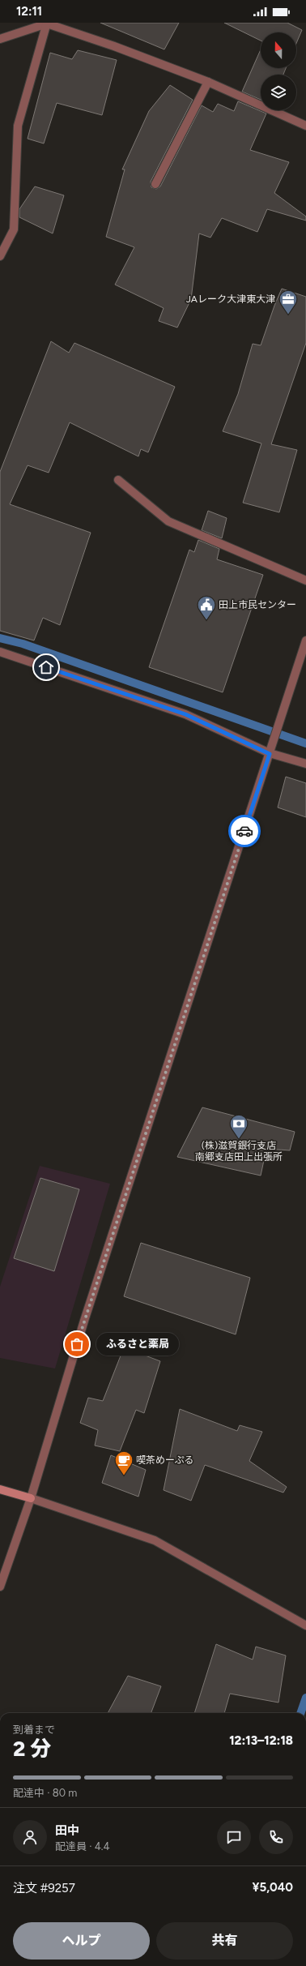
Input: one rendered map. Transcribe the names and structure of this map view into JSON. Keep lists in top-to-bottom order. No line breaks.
{"places":{"office":["JAレーク大津東大津"],"public building":["田上市民センター"],"bank":["(株)滋賀銀行支店 南郷支店田上出張所"],"other":["ふるさと薬局"],"cafe":["喫茶めーぷる"]},"north":"top","page":{"status":"12:11","bubble":"ふるさと薬局","heading":["2 分","到着まで","12:13–12:18"],"panel":["田中","配達員 · 4.4","注文 #9257","¥5,040"],"bar":"配達中 · 80 m","buttons":["ヘルプ","共有"]}}
